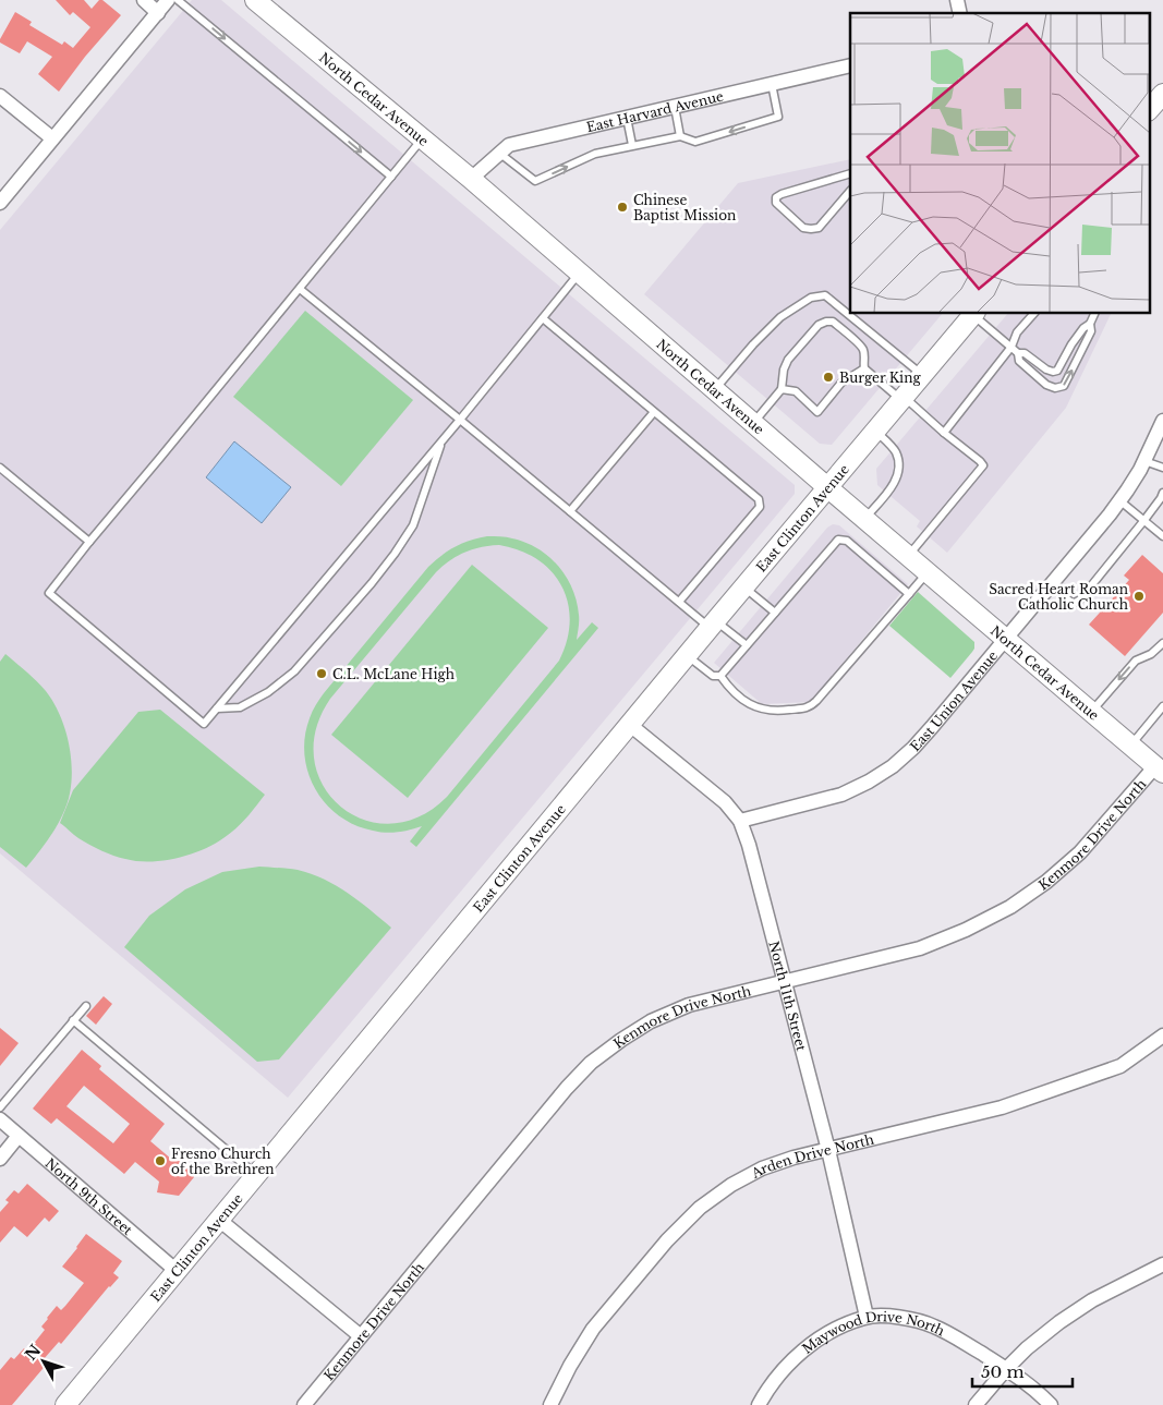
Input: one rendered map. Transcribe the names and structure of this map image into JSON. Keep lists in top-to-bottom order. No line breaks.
{"streets":{"main road":["North Cedar Avenue","East Clinton Avenue"],"street":["East Harvard Avenue","East Union Avenue","Kenmore Drive North","North 11th Street","Arden Drive North","North 9th Street","Maywood Drive North"]},"crossings":[["North Cedar Avenue","East Harvard Avenue"],["North Cedar Avenue","East Clinton Avenue"],["North Cedar Avenue","East Union Avenue"],["North Cedar Avenue","Kenmore Drive North"],["East Clinton Avenue","North 11th Street"],["East Clinton Avenue","North 9th Street"],["East Union Avenue","North 11th Street"],["Kenmore Drive North","North 11th Street"],["North 11th Street","Arden Drive North"],["North 11th Street","Maywood Drive North"]],"places":["Chinese Baptist Mission","Burger King","Sacred Heart Roman Catholic Church","C.L. McLane High","Fresno Church of the Brethren"],"scale_bar":"50 m","north":"top left"}
